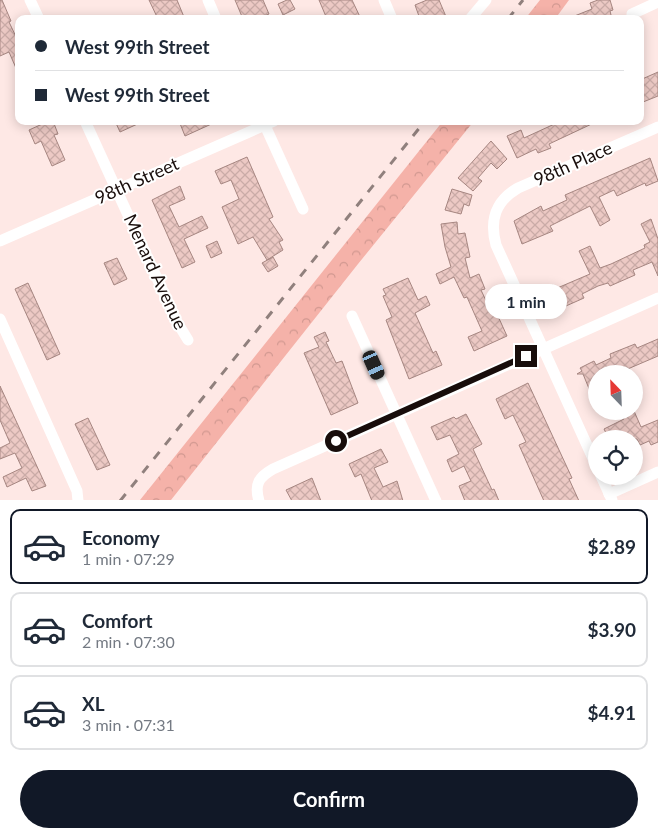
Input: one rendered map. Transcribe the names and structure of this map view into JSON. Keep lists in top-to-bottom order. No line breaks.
{"streets":{"street":["98th Place","98th Street","Menard Avenue"]},"crossings":[["98th Street","Menard Avenue"]],"north":"top left","page":{"banner":["West 99th Street","West 99th Street"],"bubble":"1 min","list":[{"name":"Economy","note":"1 min · 07:29","value":"$2.89"},{"name":"Comfort","note":"2 min · 07:30","value":"$3.90"},{"name":"XL","note":"3 min · 07:31","value":"$4.91"}],"buttons":"Confirm"}}
